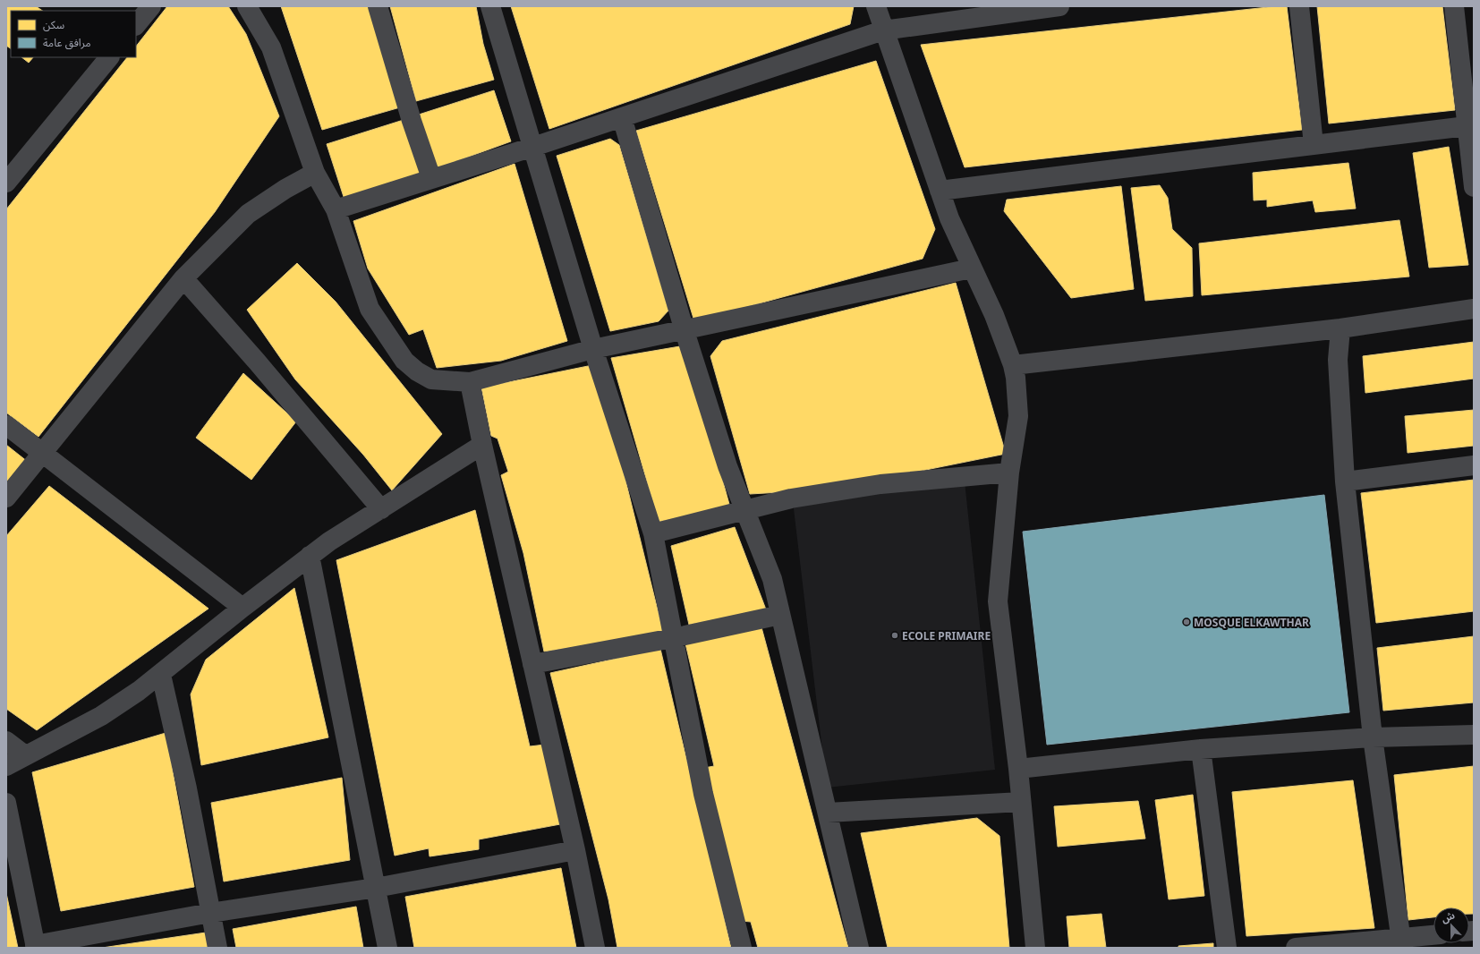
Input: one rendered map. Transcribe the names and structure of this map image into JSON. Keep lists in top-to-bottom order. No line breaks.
{"places":["MOSQUE ELKAWTHAR","ECOLE PRIMAIRE"],"legend":["سكن","مرافق عامة"],"north":"top"}
